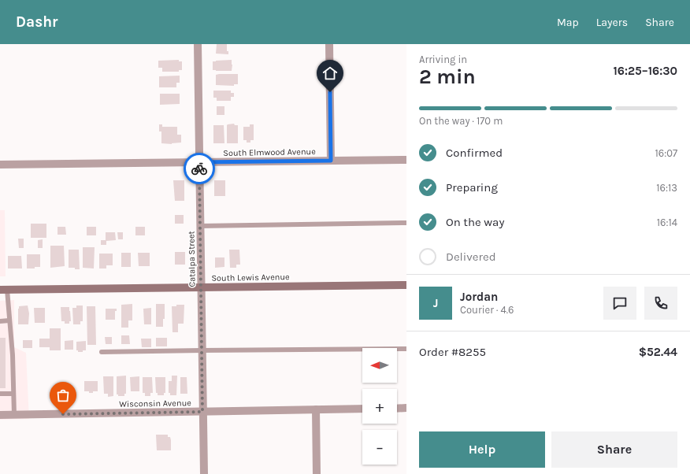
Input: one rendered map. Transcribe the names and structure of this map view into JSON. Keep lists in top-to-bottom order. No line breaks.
{"streets":{"main road":["South Lewis Avenue"],"street":["South Elmwood Avenue","Catalpa Street","Wisconsin Avenue"]},"crossings":[["South Elmwood Avenue","Catalpa Street"],["Catalpa Street","South Lewis Avenue"],["Catalpa Street","Wisconsin Avenue"]],"north":"left","page":{"header":"Dashr","nav":["Map","Layers","Share"],"heading":["2 min","Arriving in","16:25–16:30"],"panel":["Jordan","Courier · 4.6","Order #8255","$52.44"],"bar":"On the way · 170 m","list":[["Confirmed","16:07"],["Preparing","16:13"],["On the way","16:14"],"Delivered"],"round":"J","map_buttons":["+","−"],"buttons":["Help","Share"]}}
